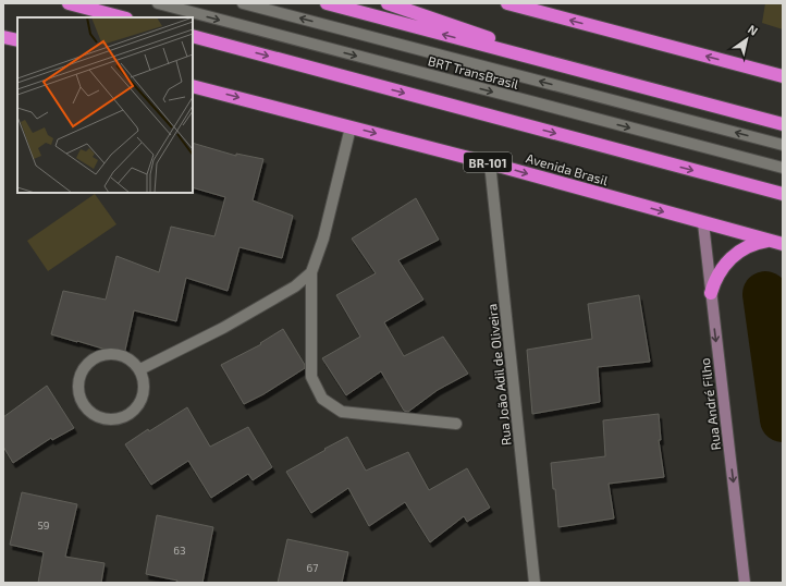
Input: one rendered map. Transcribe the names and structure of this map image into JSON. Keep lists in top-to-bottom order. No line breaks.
{"streets":{"highway":["BR-101","Avenida Brasil"],"street":["BRT TransBrasil","Rua João Adil de Oliveira","Rua André Filho"]},"crossings":[["Avenida Brasil","Rua João Adil de Oliveira"],["Avenida Brasil","Rua André Filho"]],"one_way":["Rua André Filho"],"house_numbers":["59","63","67"],"north":"top right"}
